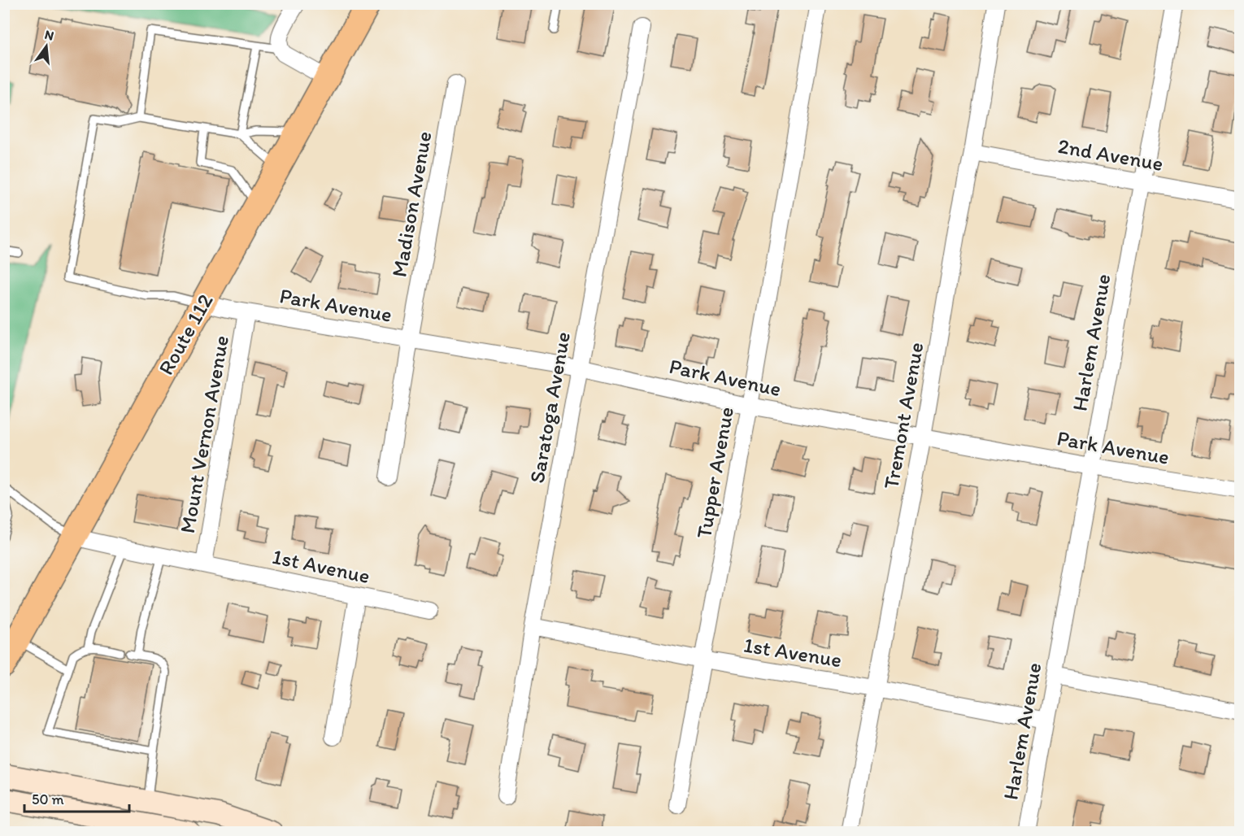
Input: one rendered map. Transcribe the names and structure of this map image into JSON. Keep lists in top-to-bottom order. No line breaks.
{"streets":{"main road":["Route 112"],"street":["2nd Avenue","Madison Avenue","Park Avenue","Harlem Avenue","Saratoga Avenue","Tremont Avenue","Mount Vernon Avenue","Tupper Avenue","1st Avenue"]},"crossings":[["2nd Avenue","Harlem Avenue"],["2nd Avenue","Tremont Avenue"],["Madison Avenue","Park Avenue"],["Park Avenue","Route 112"],["Park Avenue","Harlem Avenue"],["Park Avenue","Saratoga Avenue"],["Park Avenue","Tremont Avenue"],["Park Avenue","Mount Vernon Avenue"],["Park Avenue","Tupper Avenue"],["Route 112","1st Avenue"],["Harlem Avenue","1st Avenue"],["Saratoga Avenue","1st Avenue"],["Tremont Avenue","1st Avenue"],["Mount Vernon Avenue","1st Avenue"],["Tupper Avenue","1st Avenue"]],"scale_bar":"50 m","north":"top"}
